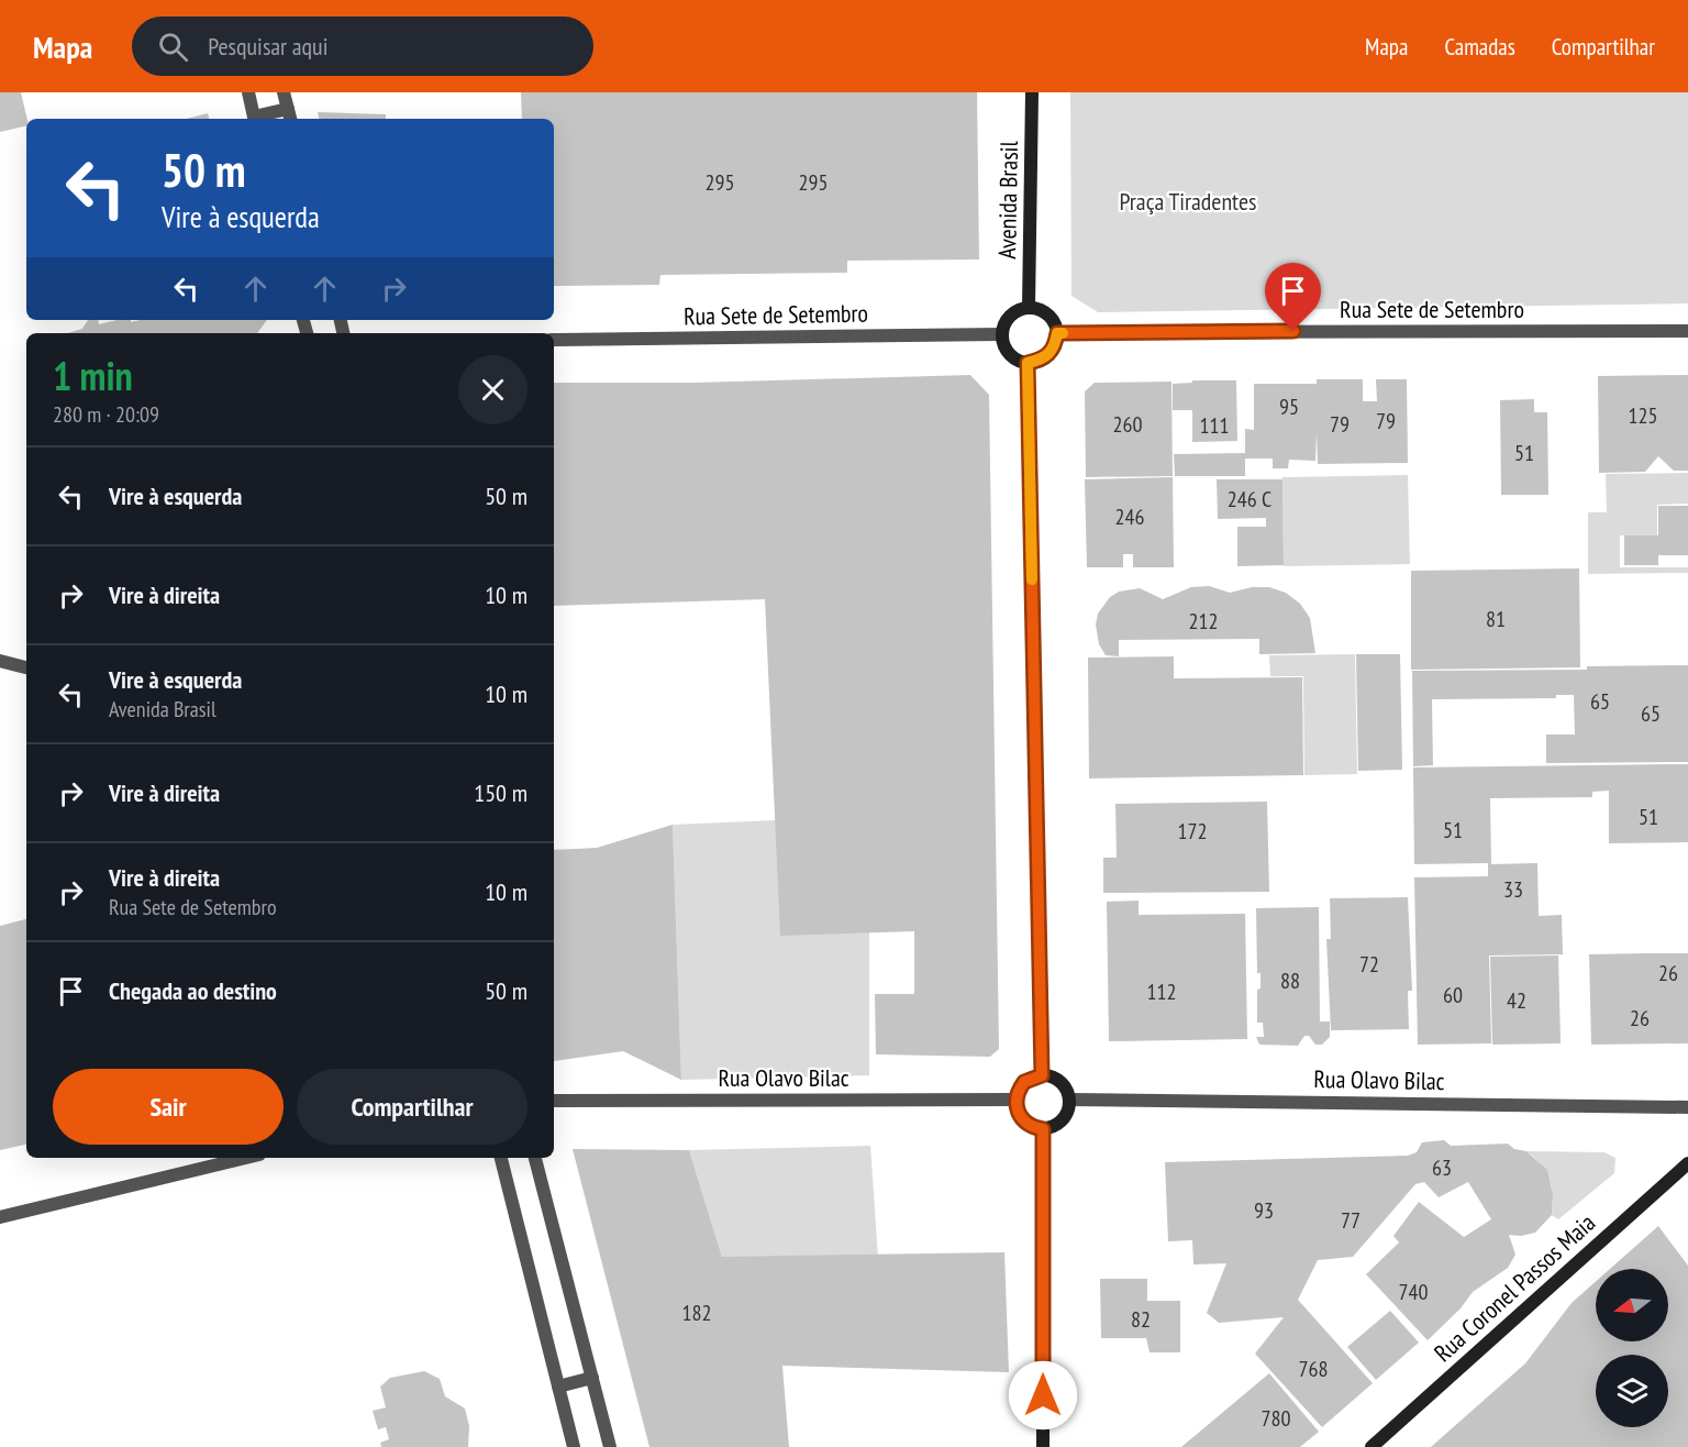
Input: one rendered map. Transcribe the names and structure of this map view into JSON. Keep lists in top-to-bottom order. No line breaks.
{"streets":{"main road":["Avenida Brasil","Rua Coronel Passos Maia"],"street":["Rua Sete de Setembro","Rua Olavo Bilac"]},"crossings":[["Avenida Brasil","Rua Sete de Setembro"]],"parks":["Praça Tiradentes"],"house_numbers":["295","295","95","125","79","260","79","111","51","246 C","246","81","212","65","65","51","51","172","33","72","26","88","112","60","42","26","63","93","77","740","182","82","768","780"],"north":"left","page":{"header":"Mapa","search":"Pesquisar aqui","nav":["Mapa","Camadas","Compartilhar"],"turn":["50 m","Vire à esquerda"],"heading":["1 min","280 m · 20:09"],"list":[{"name":"Vire à esquerda","value":"50 m"},{"name":"Vire à direita","value":"10 m"},{"name":"Vire à esquerda","note":"Avenida Brasil","value":"10 m"},{"name":"Vire à direita","value":"150 m"},{"name":"Vire à direita","note":"Rua Sete de Setembro","value":"10 m"},{"name":"Chegada ao destino","value":"50 m"}],"buttons":["Sair","Compartilhar"]}}
